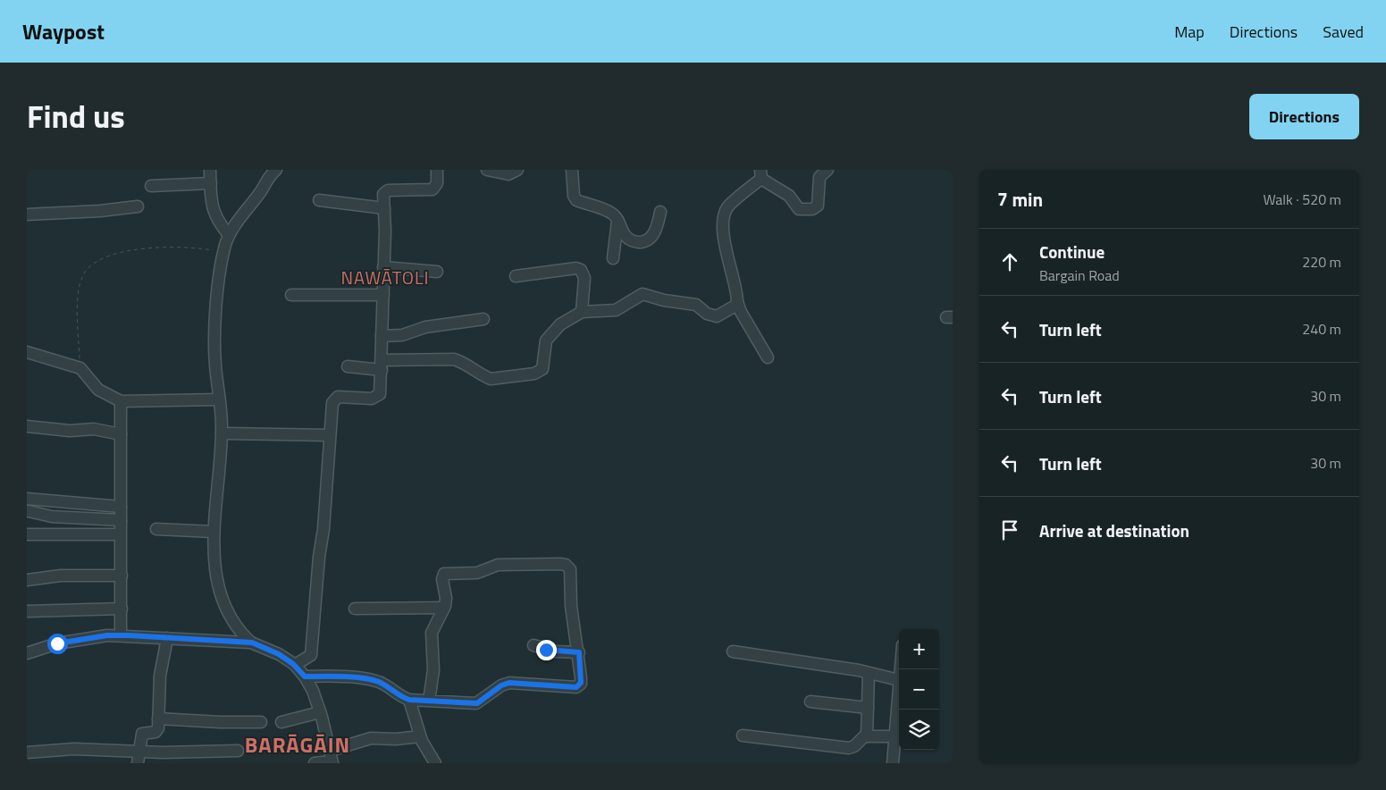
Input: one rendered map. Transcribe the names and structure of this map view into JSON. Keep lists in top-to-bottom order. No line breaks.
{"districts":["NAWĀTOLI","BARĀGĀIN"],"page":{"header":"Waypost","nav":["Map","Directions","Saved"],"title":"Find us","buttons":"Directions","heading":["7 min","Walk · 520 m"],"list":[["Continue","Bargain Road","220 m"],["Turn left","240 m"],["Turn left","30 m"],["Turn left","30 m"],"Arrive at destination"],"map_buttons":["+","−"]}}
